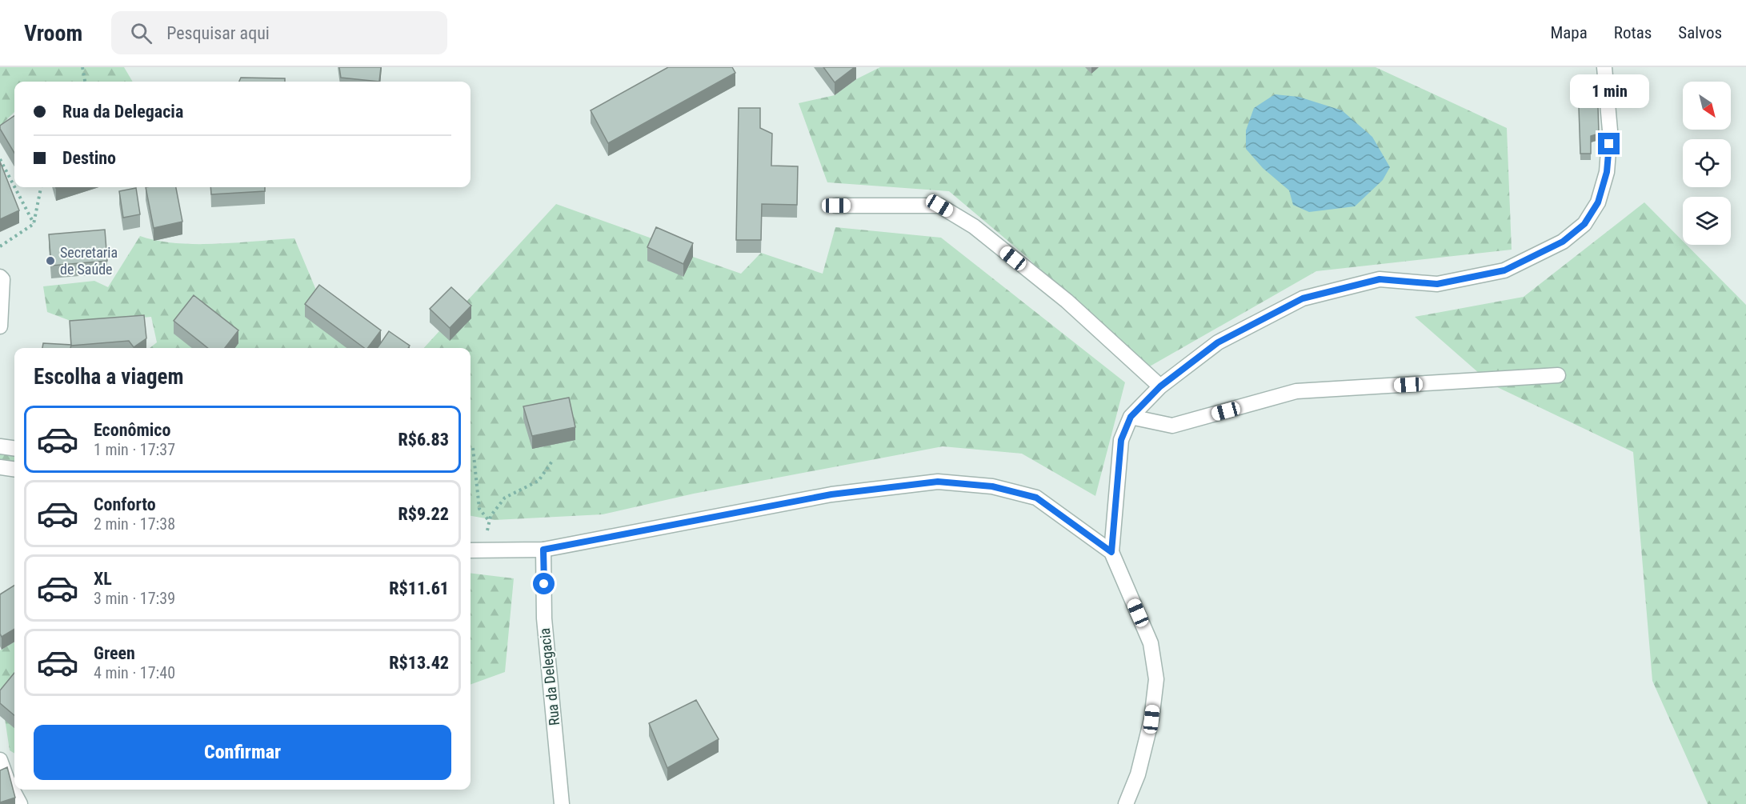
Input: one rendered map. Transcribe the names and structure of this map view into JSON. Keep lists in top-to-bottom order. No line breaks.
{"streets":{"street":["Rua da Delegacia"]},"places":["Secretaria de Saúde"],"north":"bottom right","page":{"header":"Vroom","search":"Pesquisar aqui","nav":["Mapa","Rotas","Salvos"],"bubble":"1 min","banner":["Rua da Delegacia","Destino"],"heading":"Escolha a viagem","list":[{"name":"Econômico","note":"1 min · 17:37","value":"R$6.83"},{"name":"Conforto","note":"2 min · 17:38","value":"R$9.22"},{"name":"XL","note":"3 min · 17:39","value":"R$11.61"},{"name":"Green","note":"4 min · 17:40","value":"R$13.42"}],"buttons":"Confirmar"}}
